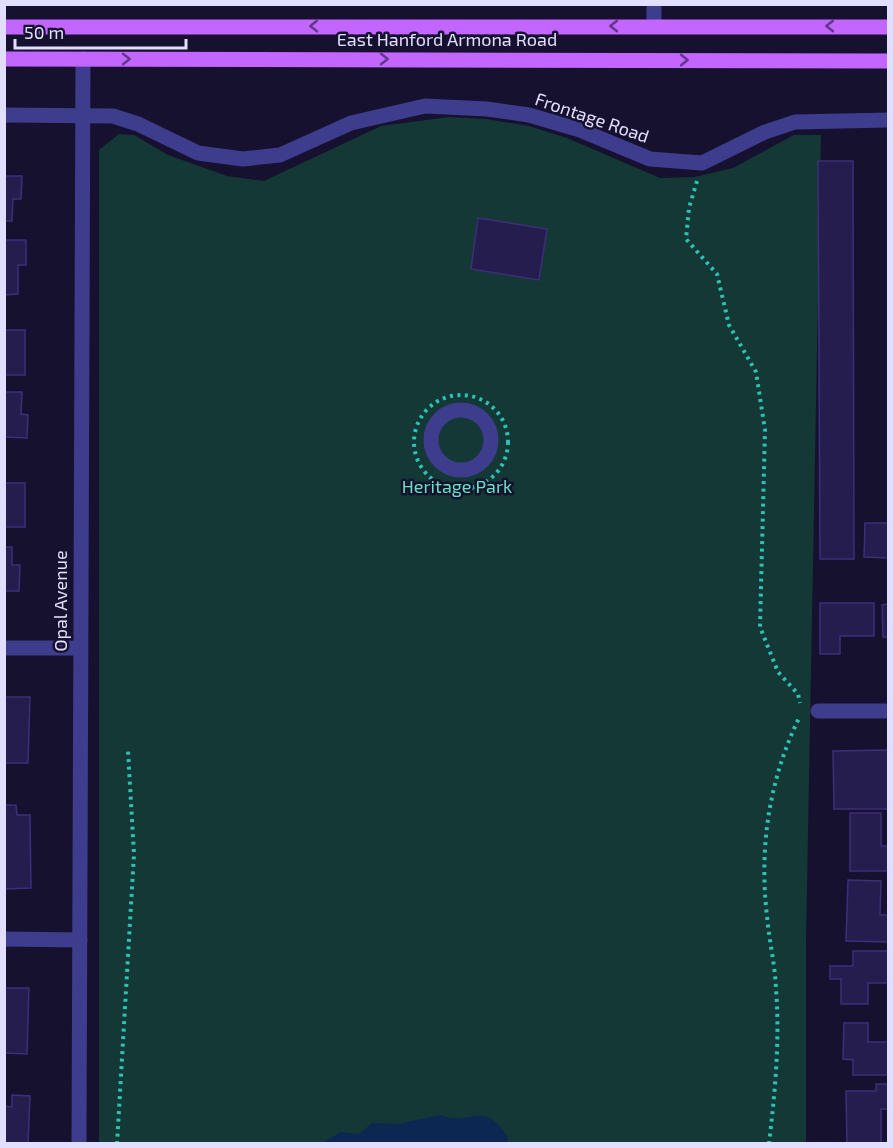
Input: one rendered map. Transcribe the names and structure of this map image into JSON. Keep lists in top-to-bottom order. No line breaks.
{"streets":{"main road":["East Hanford Armona Road"],"street":["Frontage Road","Opal Avenue"]},"crossings":[["East Hanford Armona Road","Opal Avenue"],["Frontage Road","Opal Avenue"]],"parks":["Heritage Park"],"scale_bar":"50 m"}
